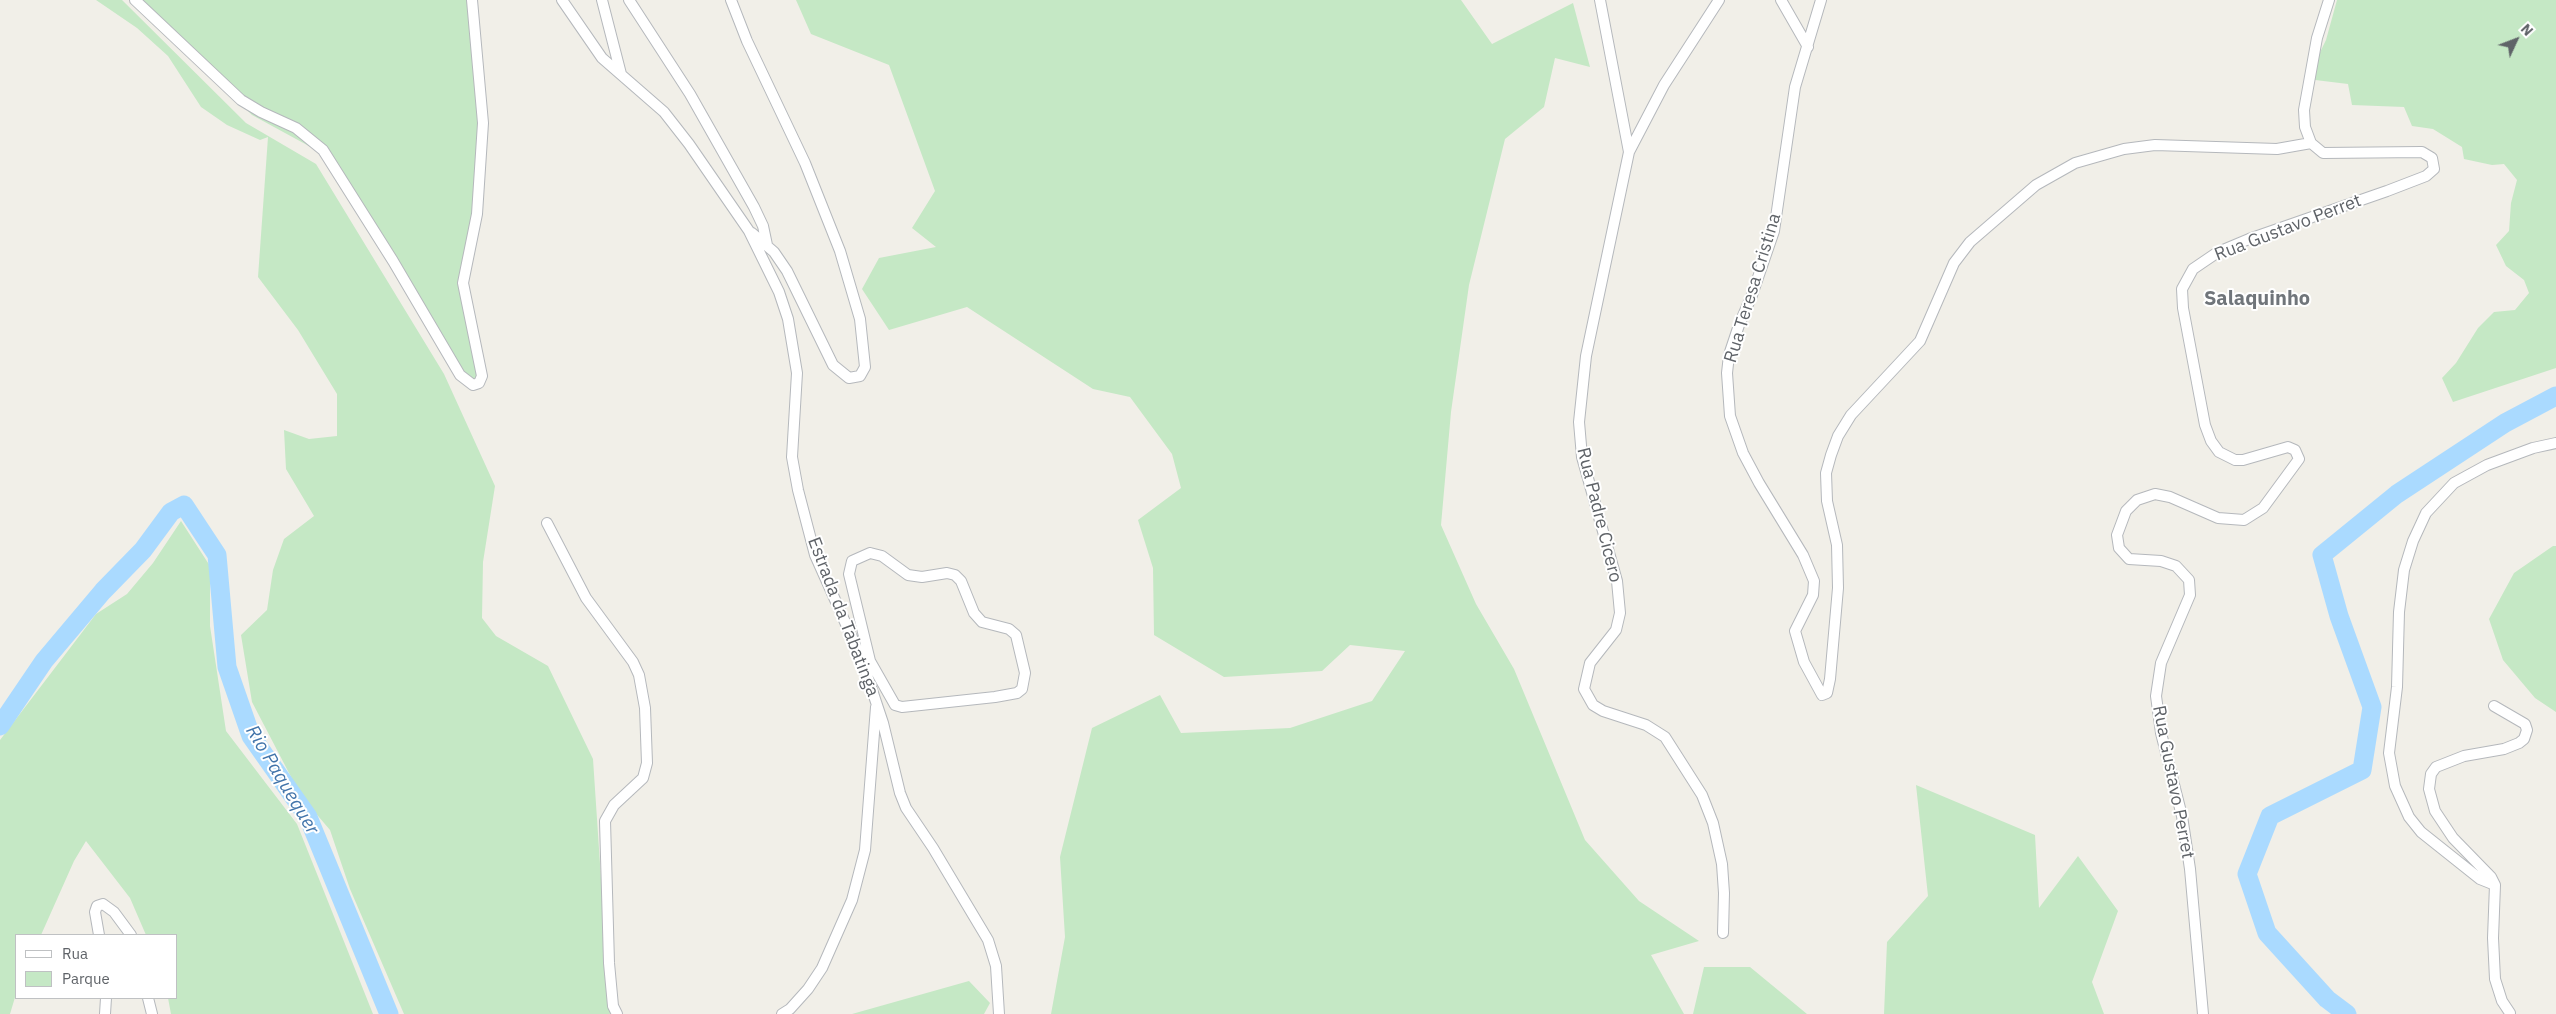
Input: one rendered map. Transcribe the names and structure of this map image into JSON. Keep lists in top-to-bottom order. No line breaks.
{"streets":{"street":["Rua Gustavo Perret","Rua Teresa Cristina","Rua Padre Cicero","Estrada da Tabatinga"]},"crossings":[["Rua Gustavo Perret","Rua Teresa Cristina"]],"districts":["Salaquinho"],"water":["Rio Paquequer"],"legend":["Rua","Parque"],"north":"top right"}
